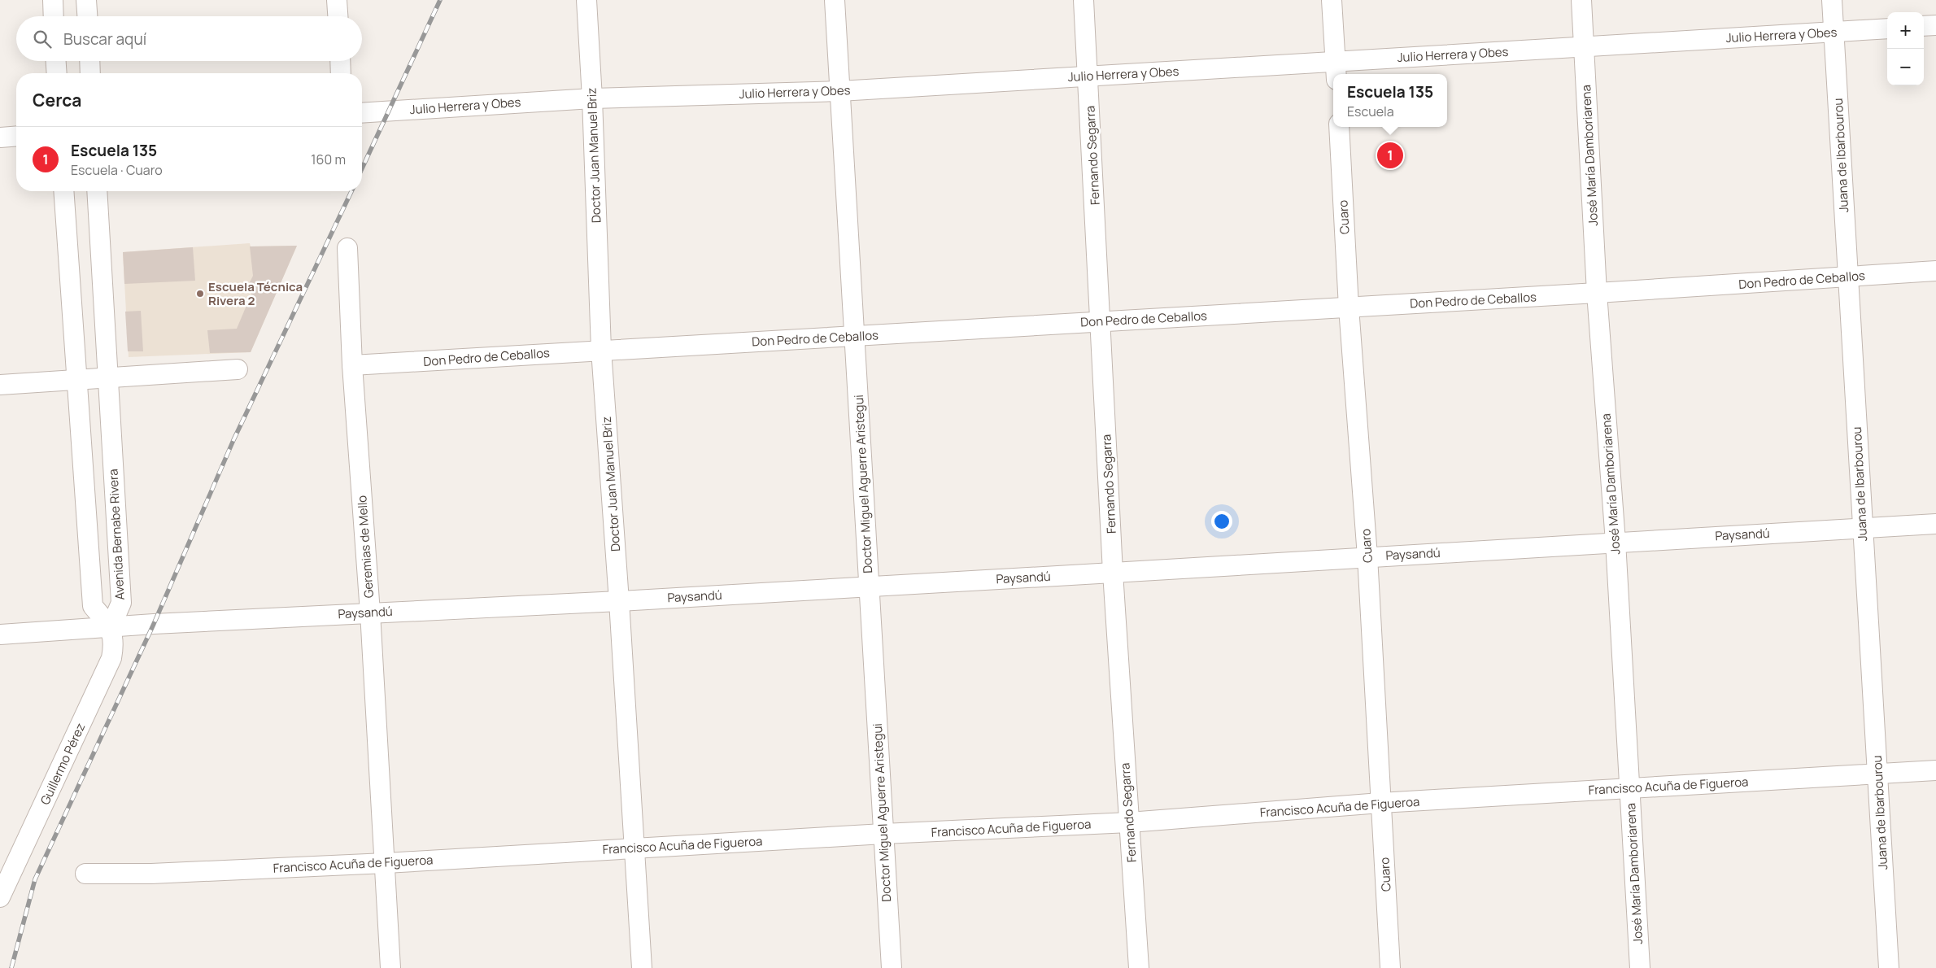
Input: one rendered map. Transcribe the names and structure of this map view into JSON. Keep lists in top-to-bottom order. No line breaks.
{"streets":{"street":["Julio Herrera y Obes","Doctor Juan Manuel Briz","Fernando Segarra","José María Damboriarena","Juana de Ibarbourou","Cuaro","Don Pedro de Ceballos","Doctor Miguel Aguerre Aristegui","Avenida Bernabe Rivera","Paysandú","Geremias de Mello","Guillermo Pérez","Francisco Acuña de Figueroa"]},"crossings":[["Julio Herrera y Obes","Doctor Juan Manuel Briz"],["Julio Herrera y Obes","Fernando Segarra"],["Julio Herrera y Obes","José María Damboriarena"],["Julio Herrera y Obes","Juana de Ibarbourou"],["Julio Herrera y Obes","Doctor Miguel Aguerre Aristegui"],["Doctor Juan Manuel Briz","Don Pedro de Ceballos"],["Doctor Juan Manuel Briz","Paysandú"],["Doctor Juan Manuel Briz","Francisco Acuña de Figueroa"],["Fernando Segarra","Don Pedro de Ceballos"],["Fernando Segarra","Paysandú"],["Fernando Segarra","Francisco Acuña de Figueroa"],["José María Damboriarena","Don Pedro de Ceballos"],["José María Damboriarena","Paysandú"],["José María Damboriarena","Francisco Acuña de Figueroa"],["Juana de Ibarbourou","Don Pedro de Ceballos"],["Juana de Ibarbourou","Paysandú"],["Juana de Ibarbourou","Francisco Acuña de Figueroa"],["Cuaro","Don Pedro de Ceballos"],["Cuaro","Paysandú"],["Cuaro","Francisco Acuña de Figueroa"],["Don Pedro de Ceballos","Doctor Miguel Aguerre Aristegui"],["Don Pedro de Ceballos","Geremias de Mello"],["Doctor Miguel Aguerre Aristegui","Paysandú"],["Doctor Miguel Aguerre Aristegui","Francisco Acuña de Figueroa"],["Avenida Bernabe Rivera","Paysandú"],["Avenida Bernabe Rivera","Guillermo Pérez"],["Paysandú","Geremias de Mello"],["Paysandú","Guillermo Pérez"],["Geremias de Mello","Francisco Acuña de Figueroa"]],"places":["Escuela Técnica Rivera 2"],"page":{"map_buttons":["+","−"],"search":"Buscar aquí","heading":"Cerca","popup":["Escuela 135","Escuela"],"list":[{"mark":"1","name":"Escuela 135","note":"Escuela · Cuaro","value":"160 m"}],"pins":"1"}}
